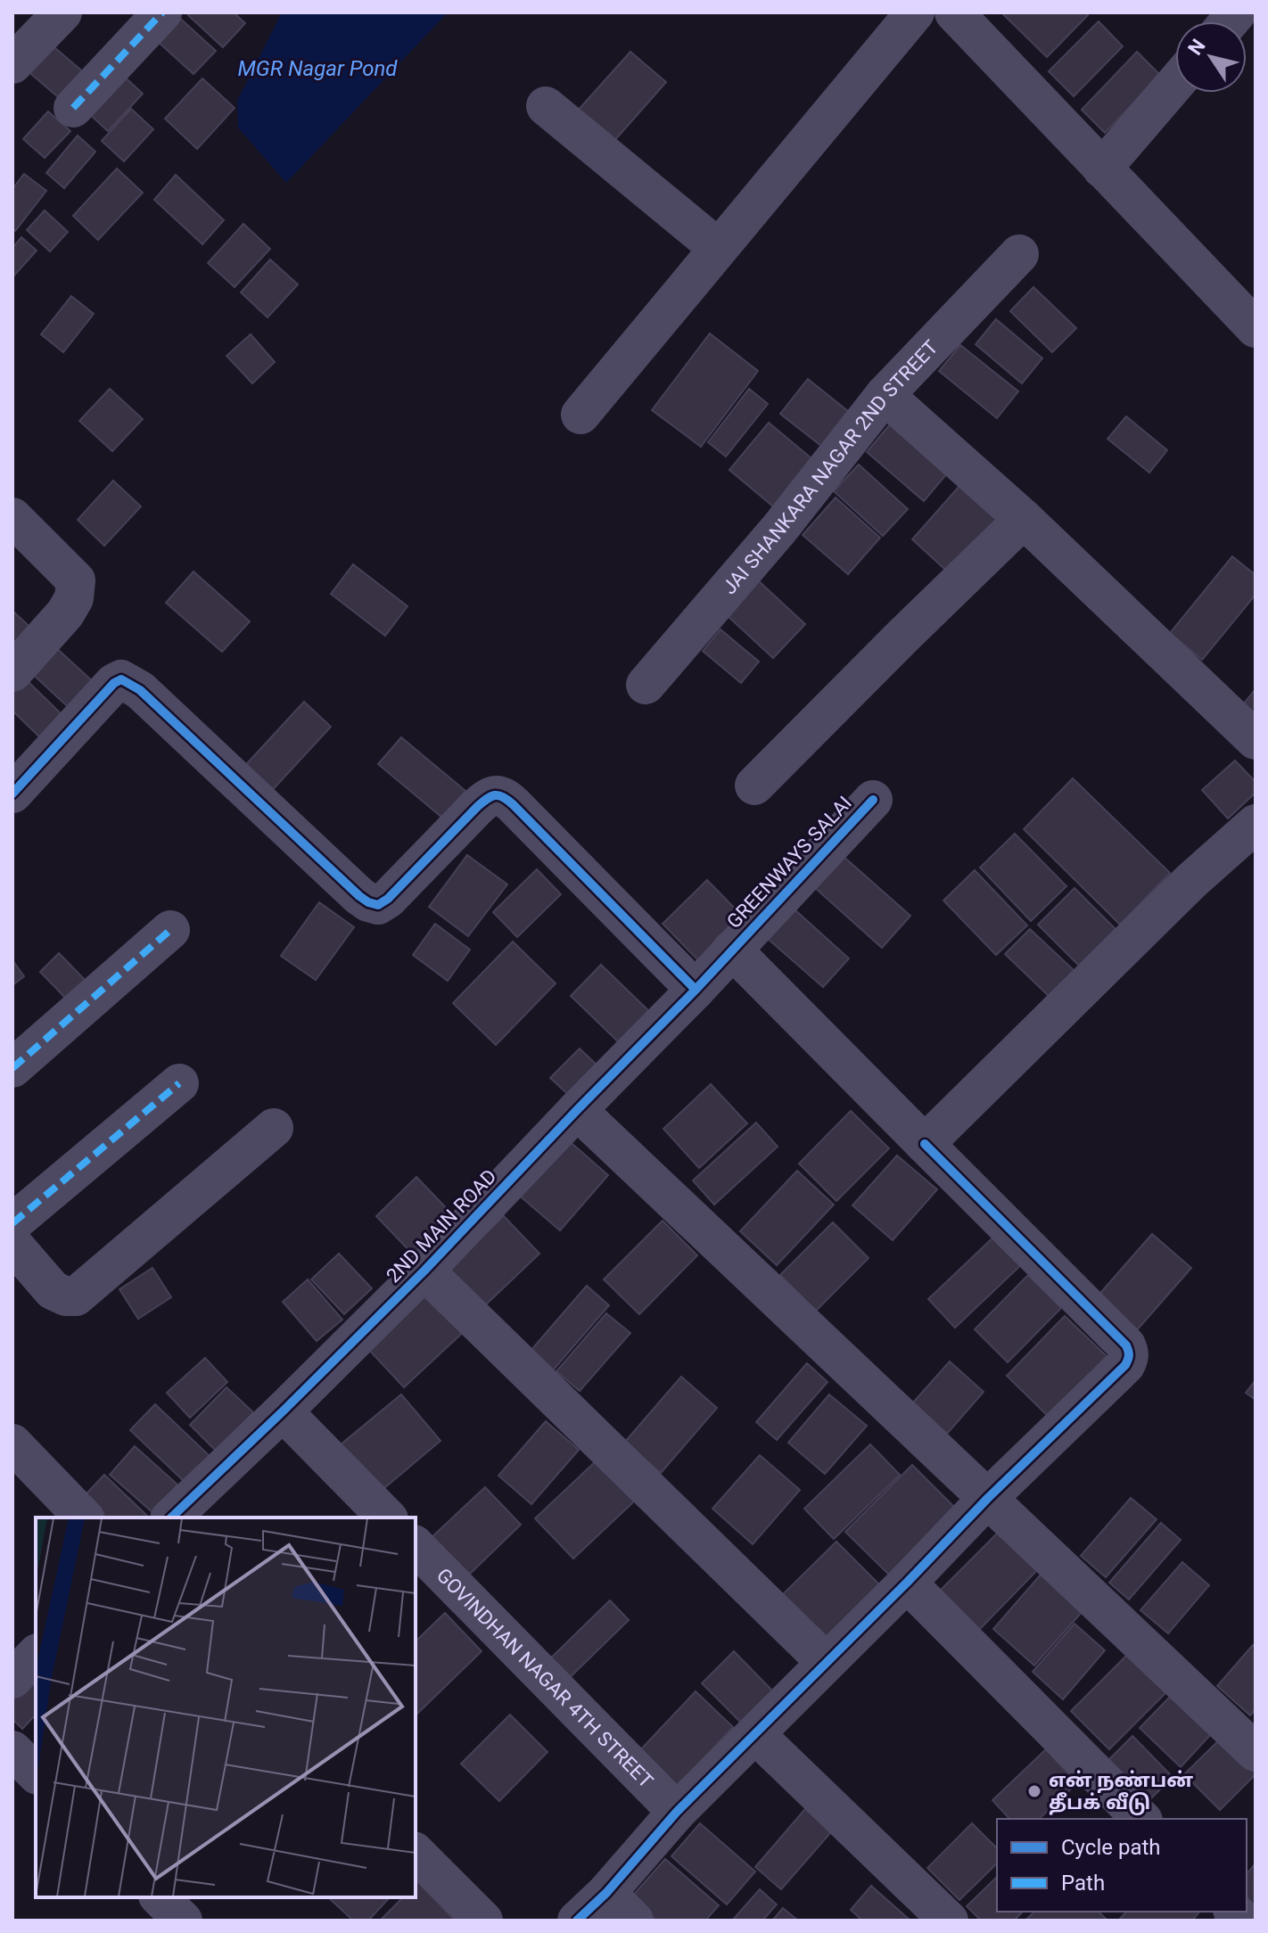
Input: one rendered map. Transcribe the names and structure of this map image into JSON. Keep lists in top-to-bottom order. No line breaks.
{"streets":{"street":["JAI SHANKARA NAGAR 2ND STREET","GREENWAYS SALAI","2ND MAIN ROAD","GOVINDHAN NAGAR 4TH STREET"]},"crossings":[["GREENWAYS SALAI","2ND MAIN ROAD"]],"water":["MGR Nagar Pond"],"places":["என் நண்பன் தீபக் வீடு"],"legend":["Cycle path","Path"],"north":"top left"}
